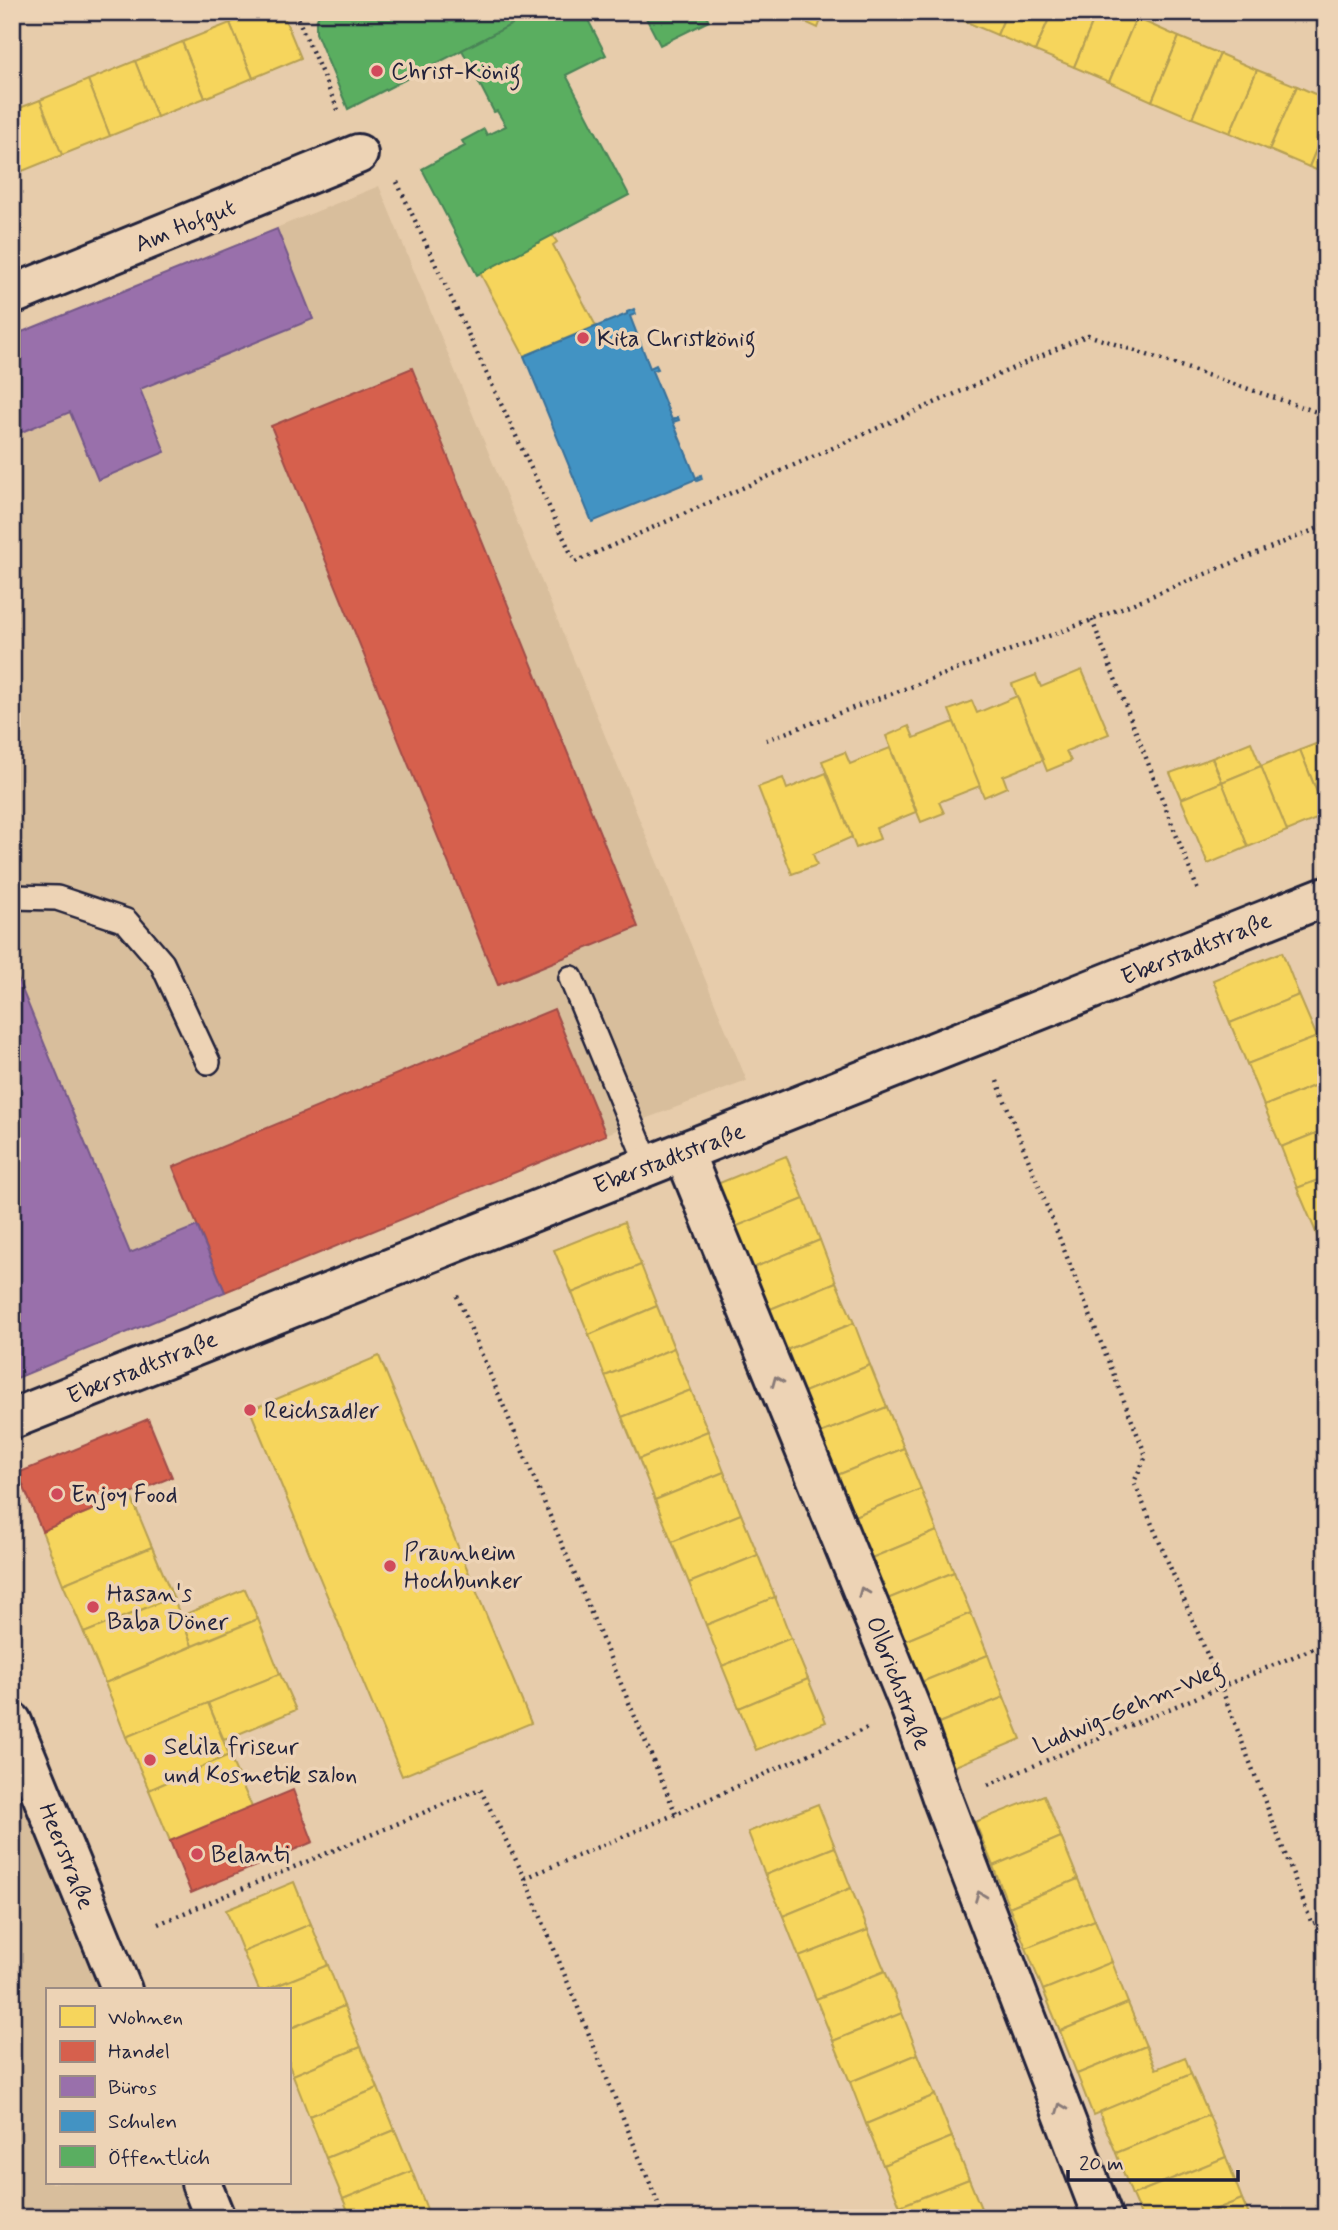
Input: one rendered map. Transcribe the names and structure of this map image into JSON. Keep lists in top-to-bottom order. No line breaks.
{"streets":{"street":["Am Hofgut","Eberstadtstraße","Olbrichstraße","Heerstraße"],"path":["Ludwig-Gehm-Weg"]},"crossings":[["Eberstadtstraße","Olbrichstraße"],["Olbrichstraße","Ludwig-Gehm-Weg"]],"one_way":["Olbrichstraße"],"places":["Christ-König","Kita Christkönig","Reichsadler","Enjoy Food","Praunheim Hochbunker","Hasan's Baba Döner","Selila friseur und Kosmetik salon","Belanti"],"legend":["Wohnen","Handel","Büros","Schulen","Öffentlich"],"scale_bar":"20 m"}
